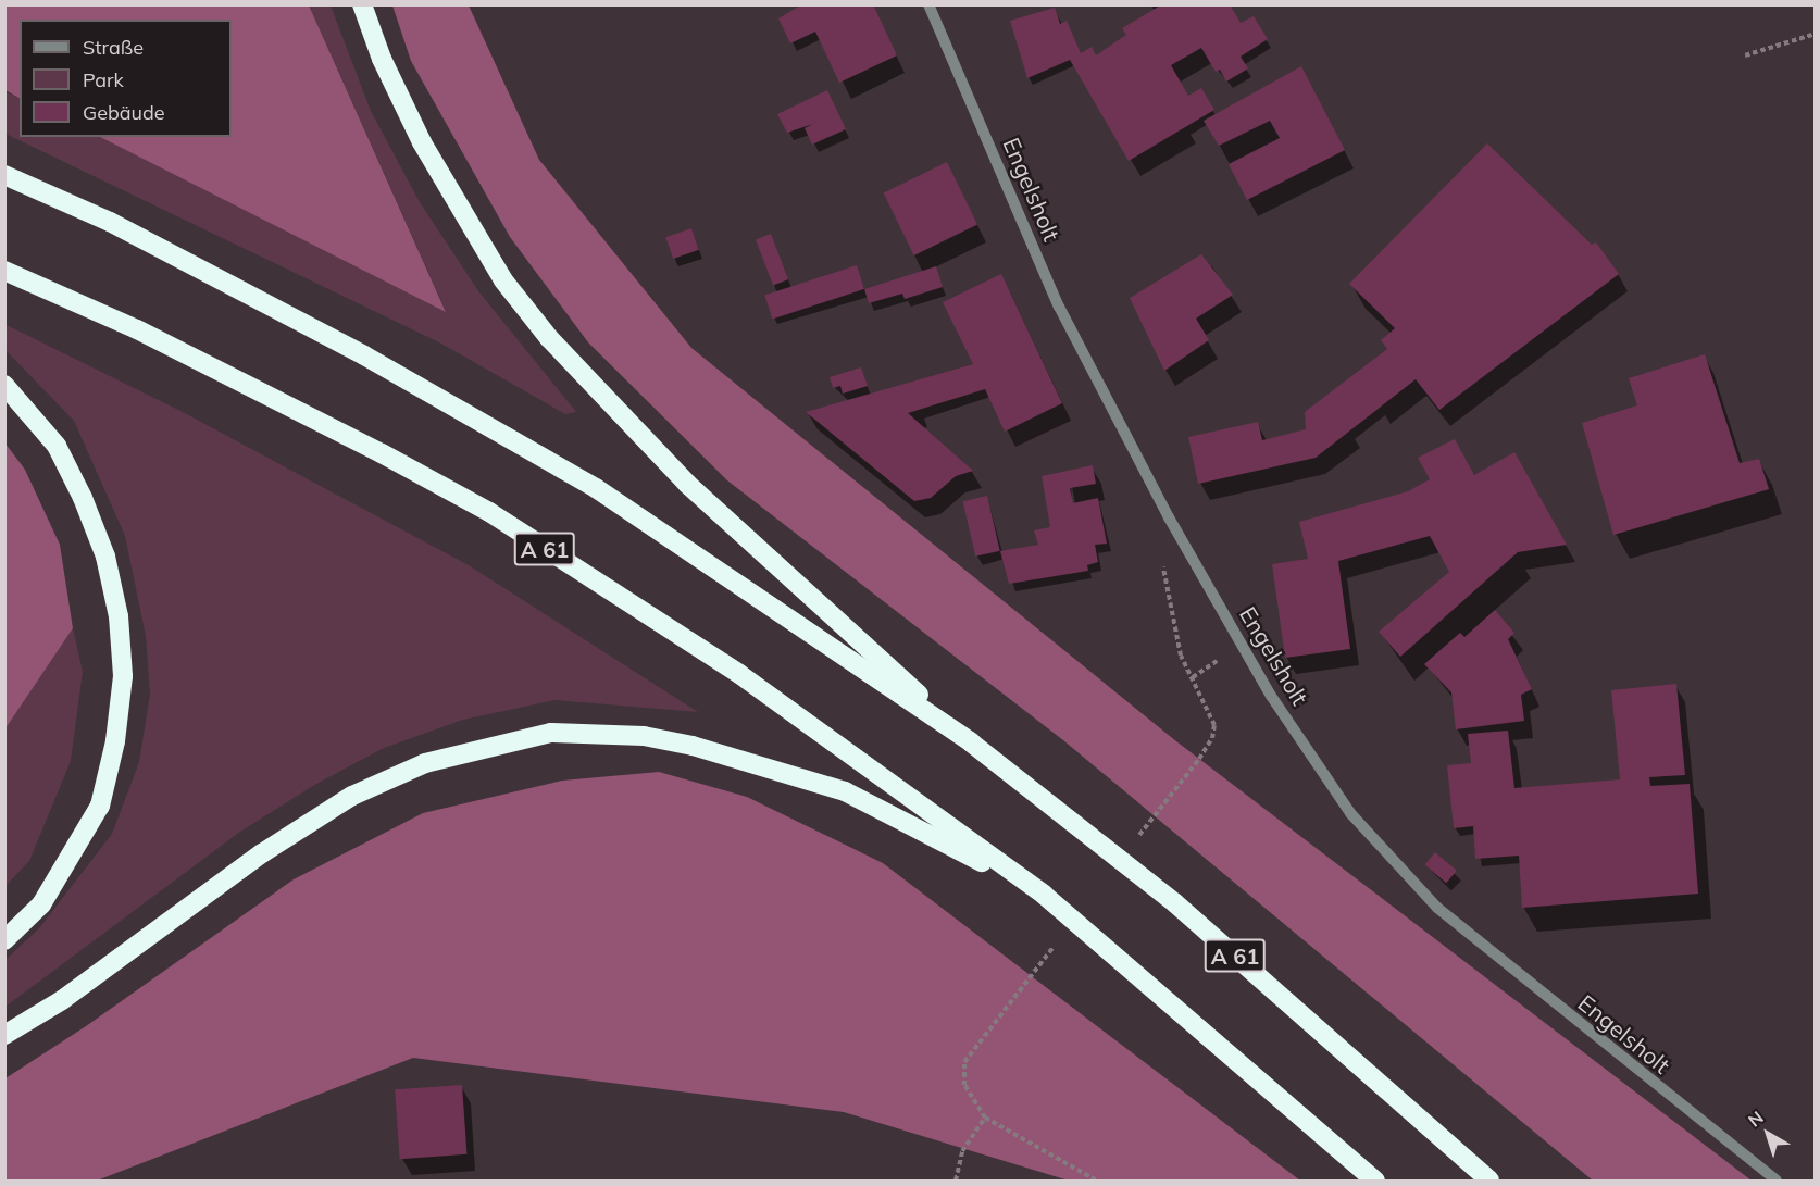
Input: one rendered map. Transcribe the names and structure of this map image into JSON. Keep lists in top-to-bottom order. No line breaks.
{"streets":{"highway":["A 61"],"street":["Engelsholt"]},"legend":["Straße","Park","Gebäude"],"north":"top left"}
